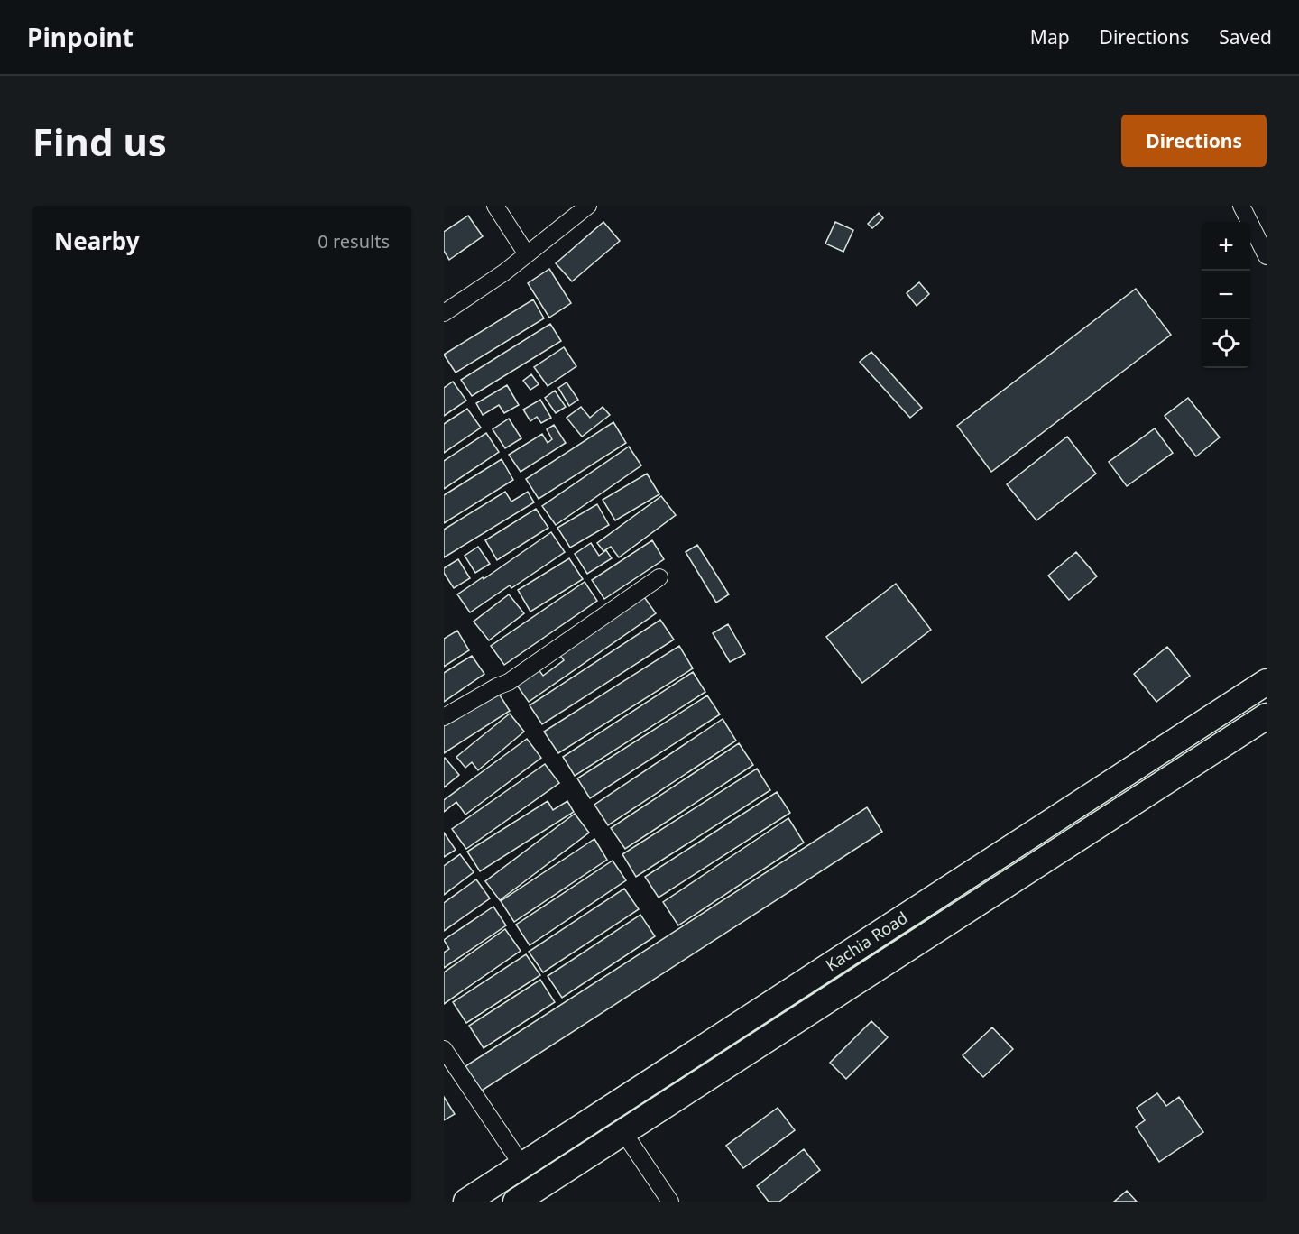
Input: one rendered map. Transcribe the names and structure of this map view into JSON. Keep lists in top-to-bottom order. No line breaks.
{"streets":{"highway":["Kachia Road"]},"page":{"header":"Pinpoint","nav":["Map","Directions","Saved"],"buttons":"Directions","title":"Find us","heading":["Nearby","0 results"],"map_buttons":["+","−"]}}
